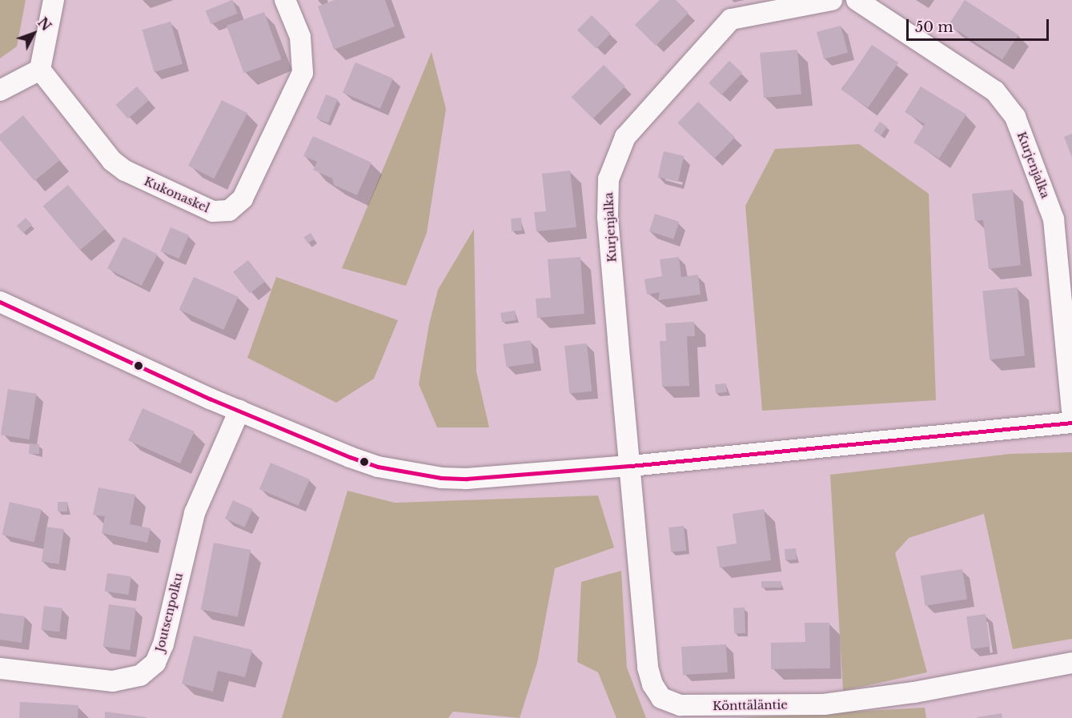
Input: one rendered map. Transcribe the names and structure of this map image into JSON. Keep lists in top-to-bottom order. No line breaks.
{"streets":{"street":["Kurjenjalka","Kukonaskel","Joutsenpolku","Könttäläntie"]},"crossings":[["Kurjenjalka","Könttäläntie"]],"scale_bar":"50 m","north":"top right"}
